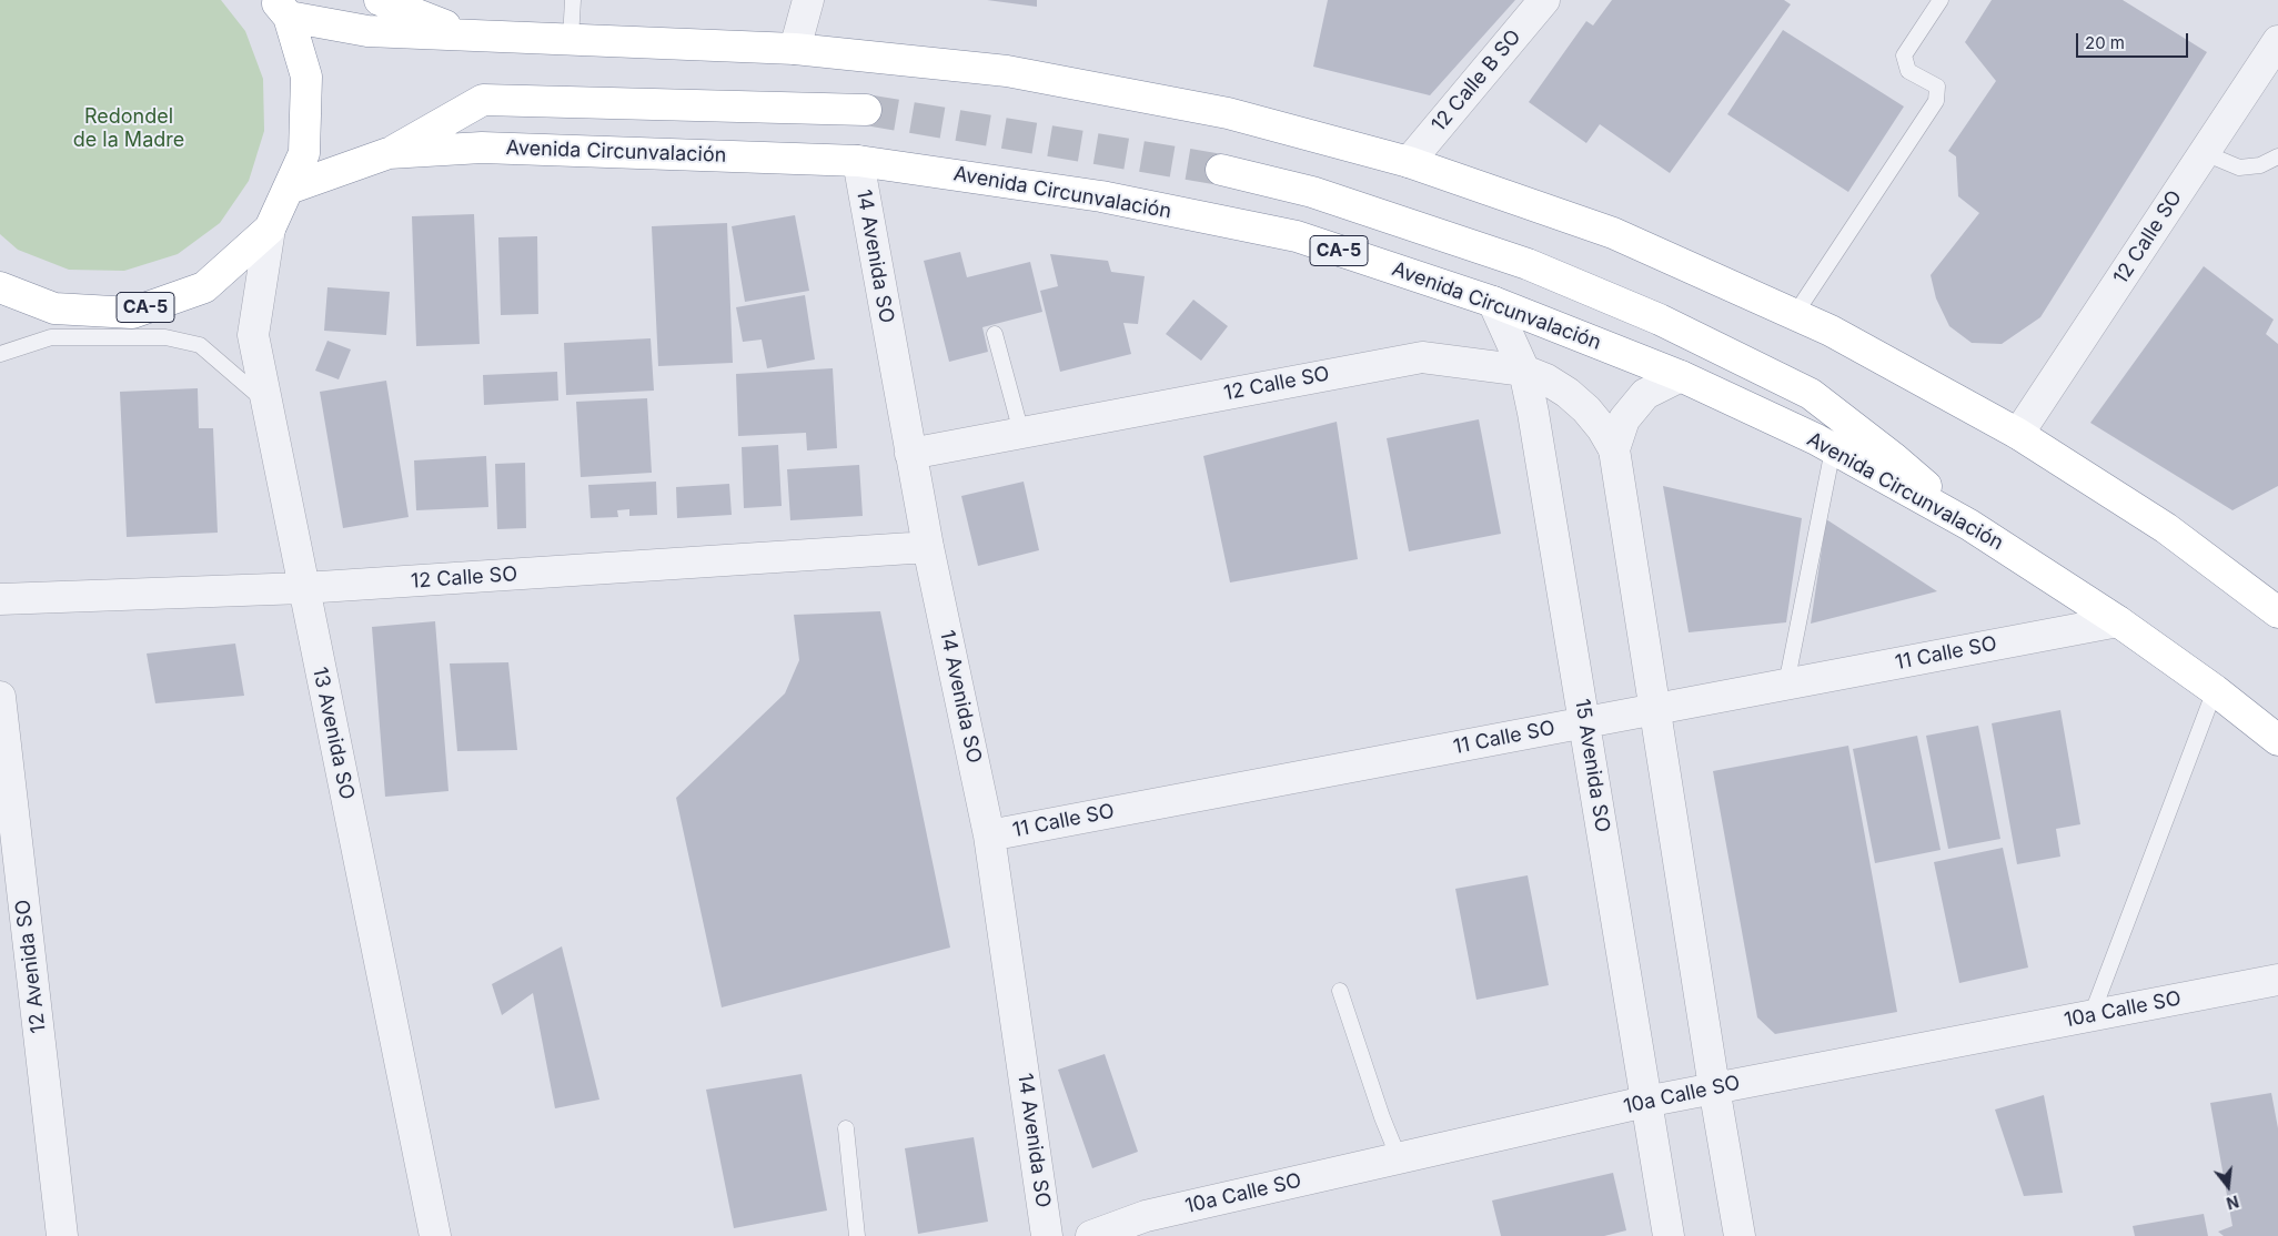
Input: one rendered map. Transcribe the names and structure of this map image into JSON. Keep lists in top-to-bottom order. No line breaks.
{"streets":{"highway":["Avenida Circunvalación","CA-5"],"street":["12 Calle B SO","12 Calle SO","14 Avenida SO","11 Calle SO","13 Avenida SO","15 Avenida SO","12 Avenida SO","10a Calle SO"]},"crossings":[["12 Calle B SO","CA-5"],["Avenida Circunvalación","CA-5"],["Avenida Circunvalación","14 Avenida SO"],["Avenida Circunvalación","11 Calle SO"],["Avenida Circunvalación","15 Avenida SO"],["12 Calle SO","CA-5"],["12 Calle SO","14 Avenida SO"],["12 Calle SO","13 Avenida SO"],["12 Calle SO","15 Avenida SO"],["CA-5","13 Avenida SO"],["14 Avenida SO","11 Calle SO"],["11 Calle SO","15 Avenida SO"],["15 Avenida SO","10a Calle SO"]],"parks":["Redondel de la Madre"],"scale_bar":"20 m","north":"bottom"}
